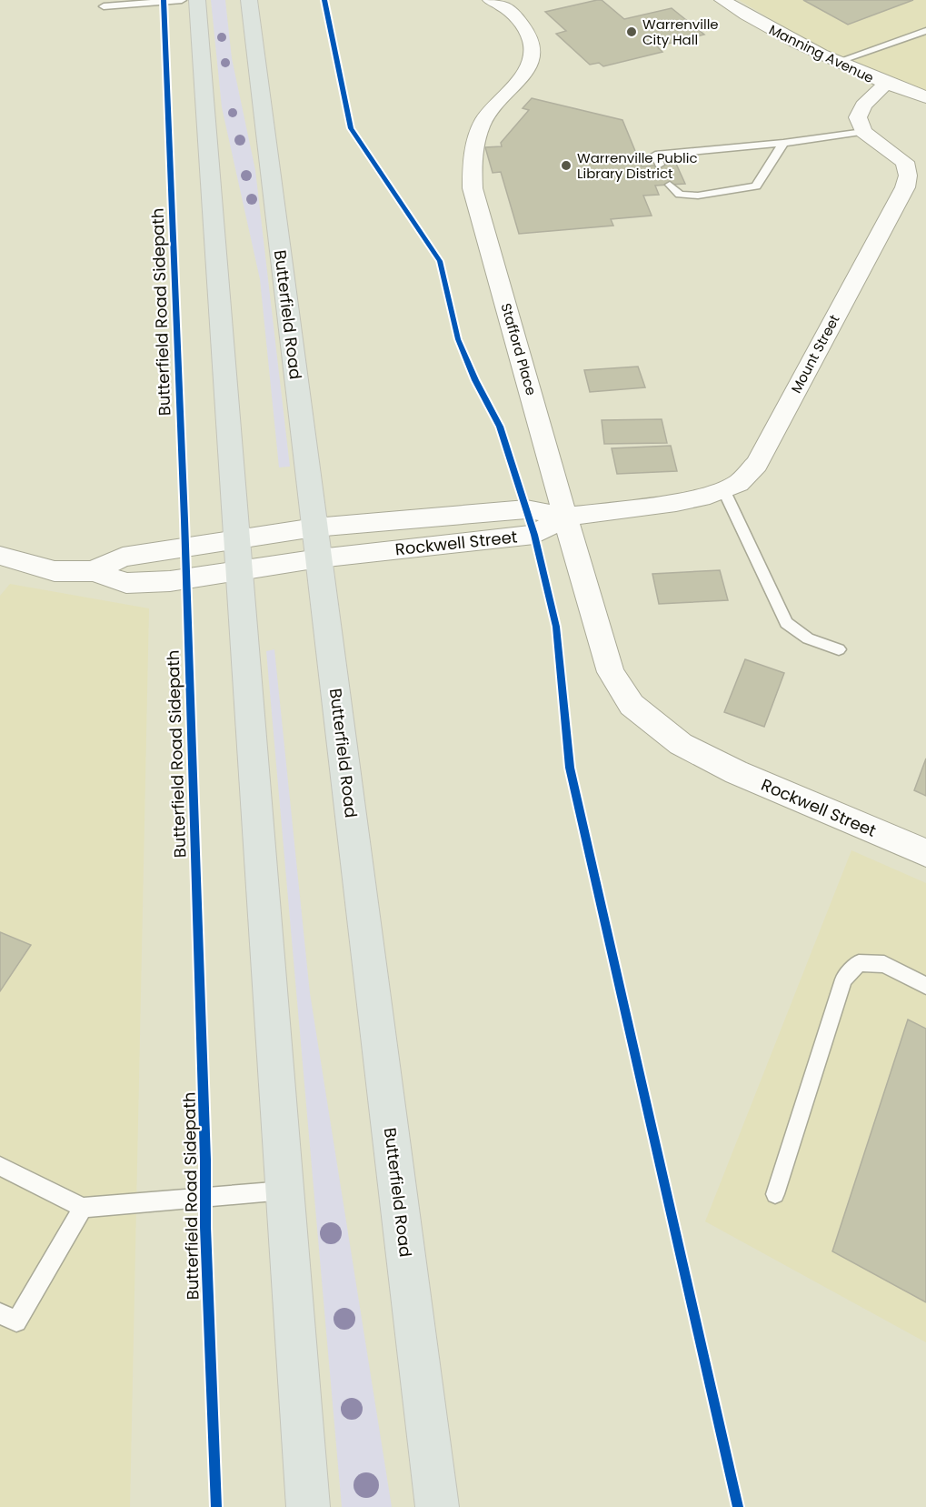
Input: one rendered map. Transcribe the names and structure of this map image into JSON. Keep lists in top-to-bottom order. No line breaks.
{"streets":{"main road":["Butterfield Road"],"street":["Manning Avenue","Stafford Place","Mount Street","Rockwell Street"],"cycle path":["Butterfield Road Sidepath"]},"crossings":[["Butterfield Road","Rockwell Street"],["Stafford Place","Mount Street"],["Stafford Place","Rockwell Street"],["Mount Street","Rockwell Street"]],"places":["Warrenville City Hall","Warrenville Public Library District"]}
